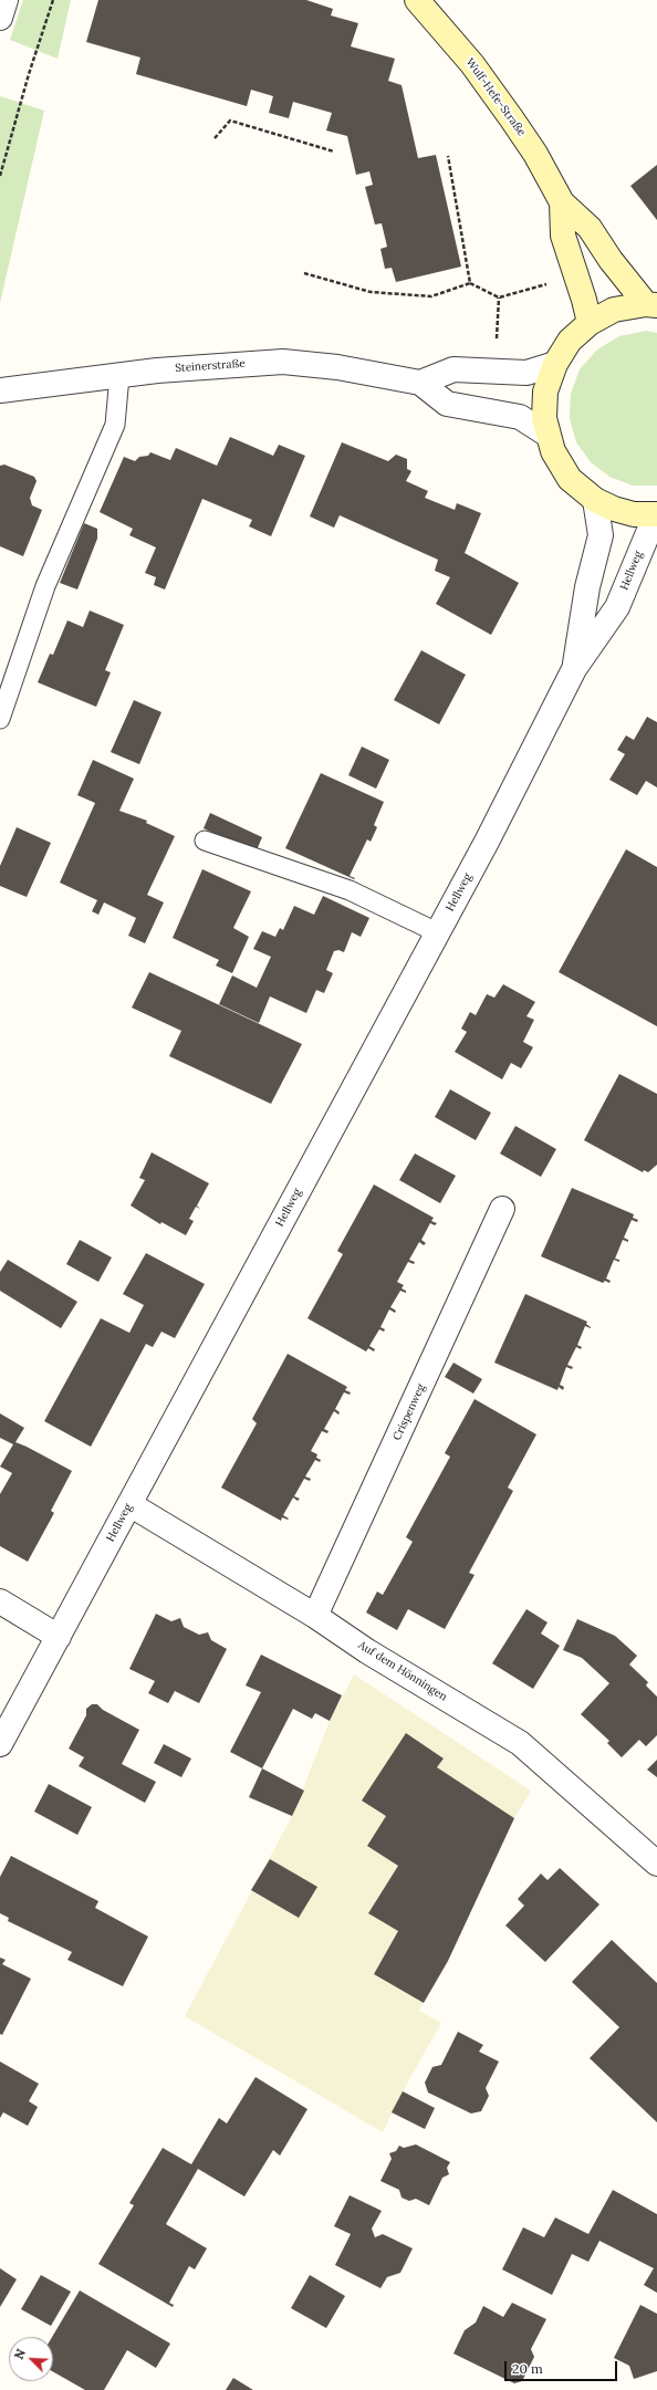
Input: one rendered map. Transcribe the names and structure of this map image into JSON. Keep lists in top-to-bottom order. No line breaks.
{"streets":{"street":["Wulf-Hefe-Straße","Steinerstraße","Hellweg","Crispenweg","Auf dem Hönningen"]},"crossings":[["Hellweg","Auf dem Hönningen"],["Crispenweg","Auf dem Hönningen"]],"scale_bar":"20 m","north":"top left"}
